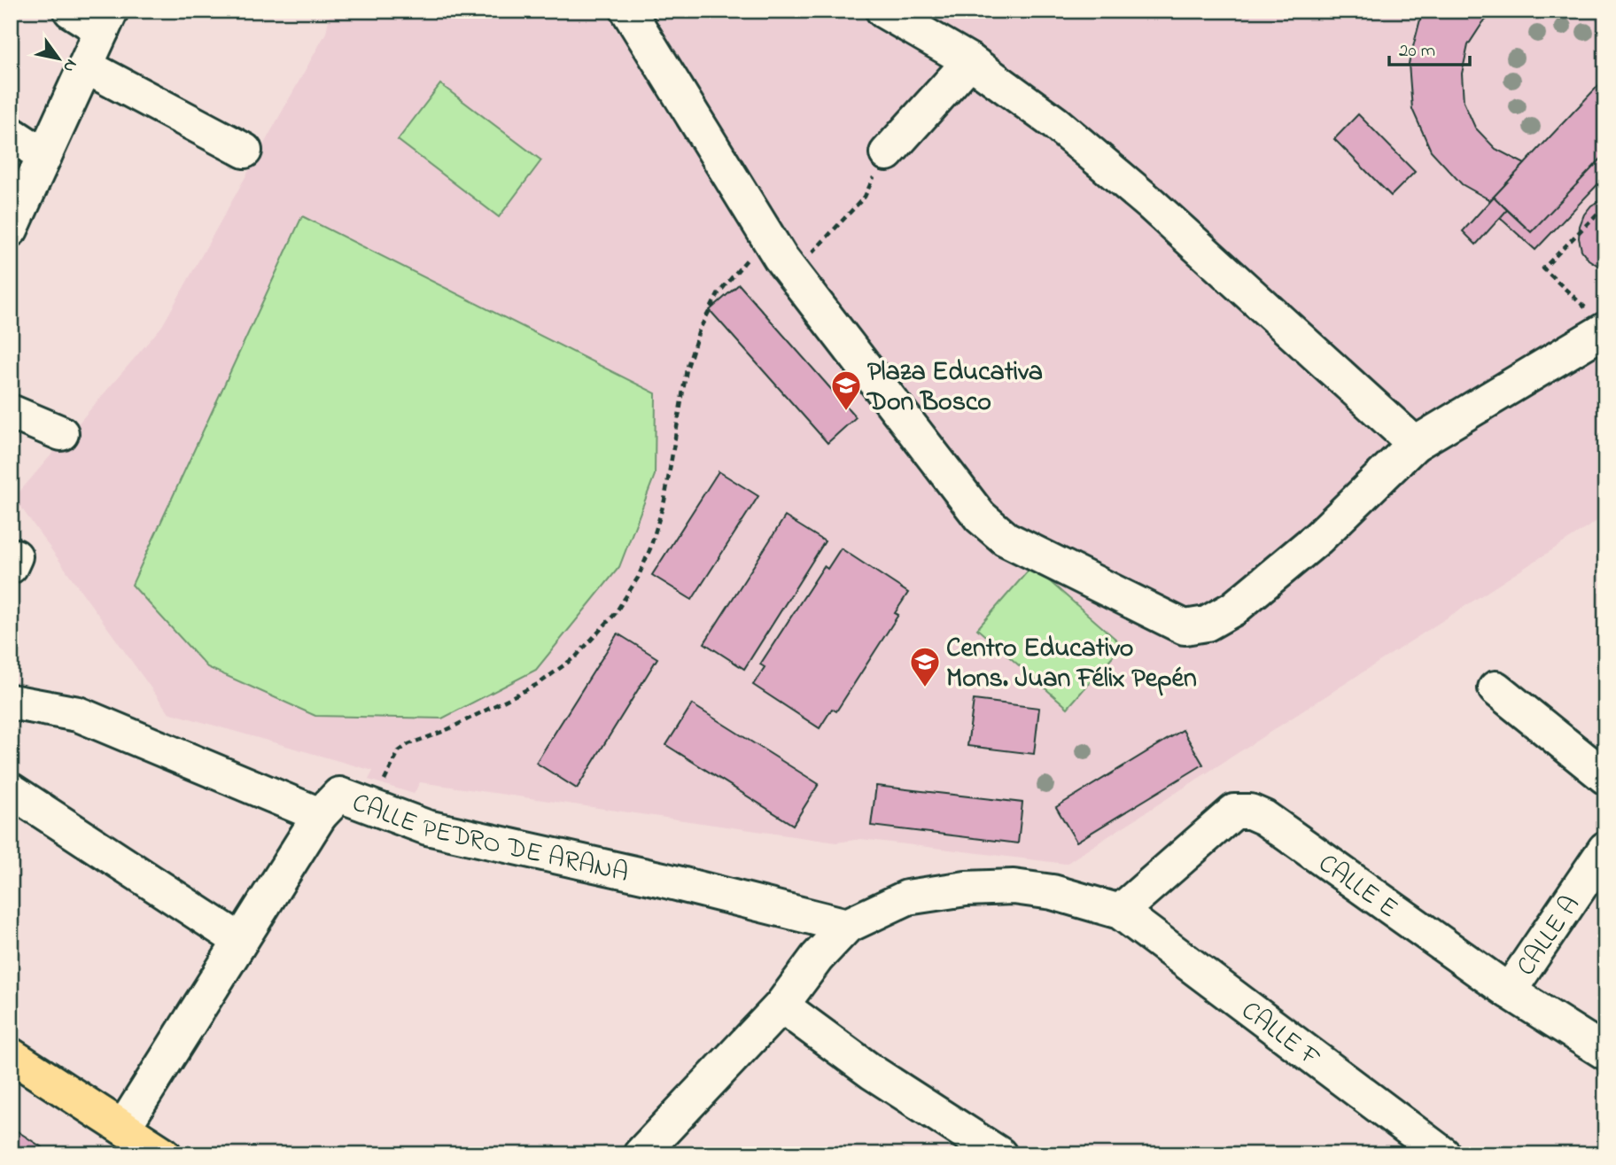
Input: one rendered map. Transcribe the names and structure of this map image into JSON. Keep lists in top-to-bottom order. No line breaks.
{"streets":{"street":["CALLE PEDRO DE ARANA","CALLE E","CALLE A","CALLE F"]},"crossings":[["CALLE E","CALLE A"],["CALLE E","CALLE F"]],"places":{"school or university":["Plaza Educativa Don Bosco","Centro Educativo Mons. Juan Félix Pepén"]},"scale_bar":"20 m","north":"bottom right"}
